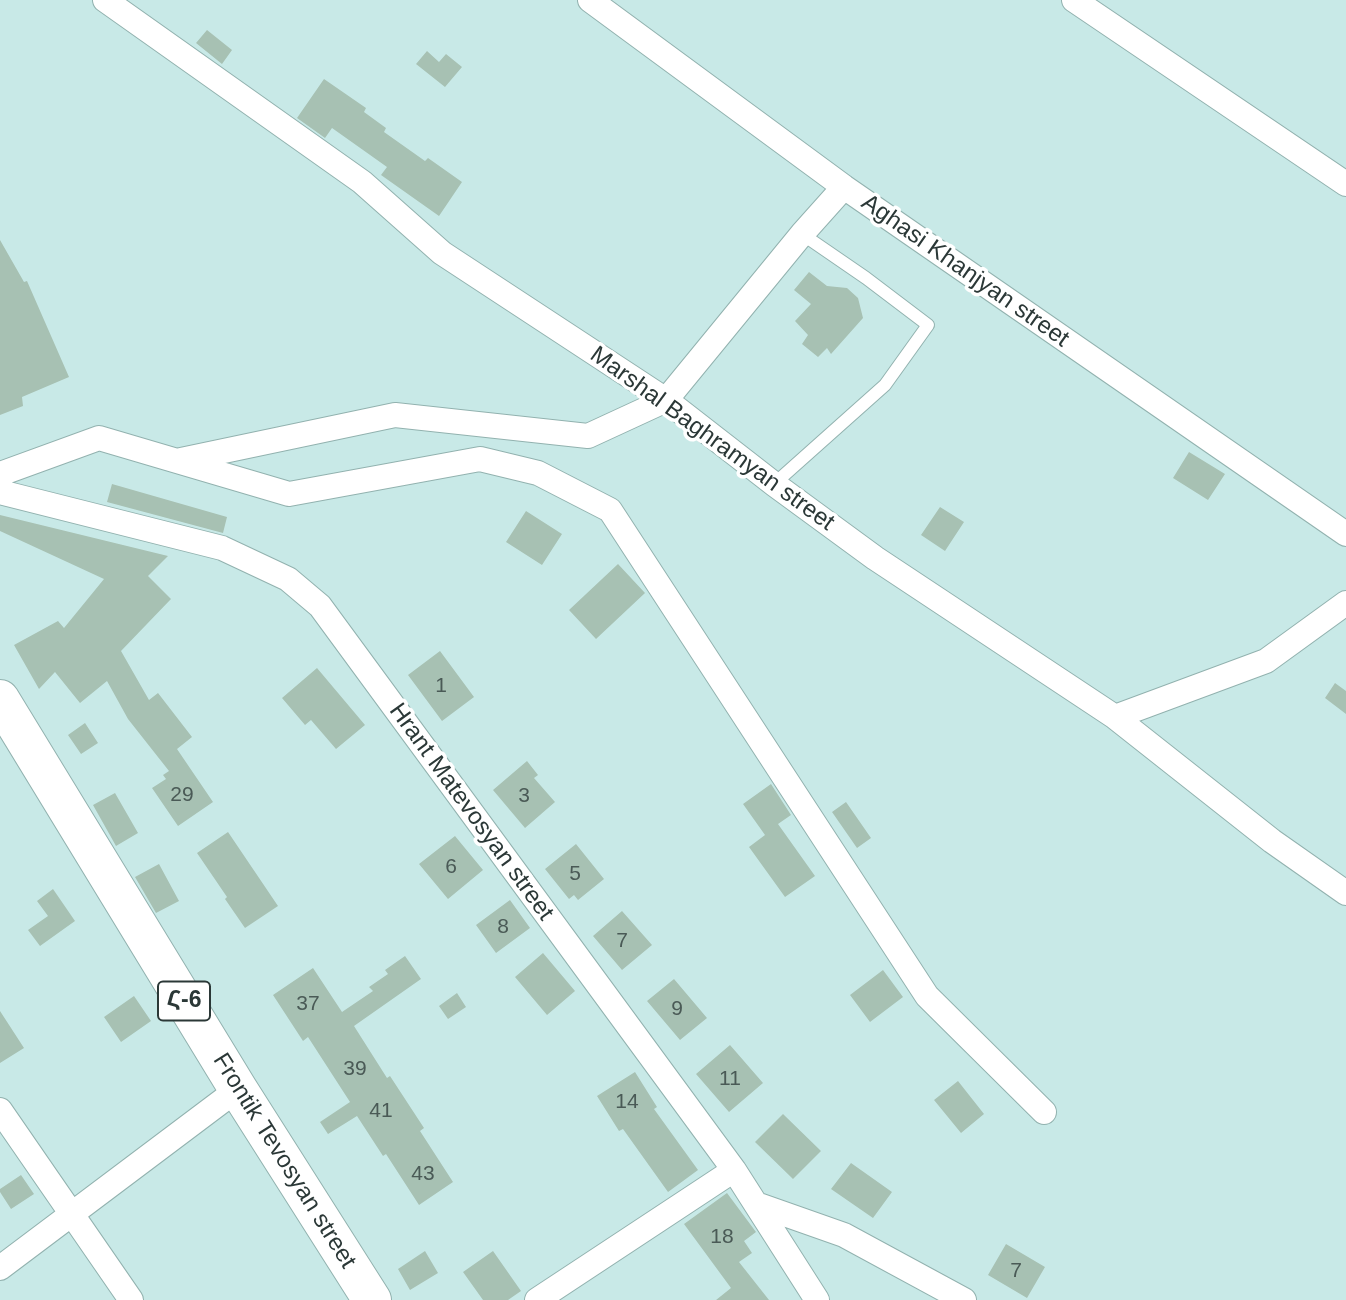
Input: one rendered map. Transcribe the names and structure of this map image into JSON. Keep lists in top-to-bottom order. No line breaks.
{"streets":{"main road":["Հ-6","Frontik Tevosyan street"],"street":["Aghasi Khanjyan street","Marshal Baghramyan street","Hrant Matevosyan street"]},"house_numbers":["1","29","3","6","5","8","7","37","9","39","11","14","41","43","18","7"]}
